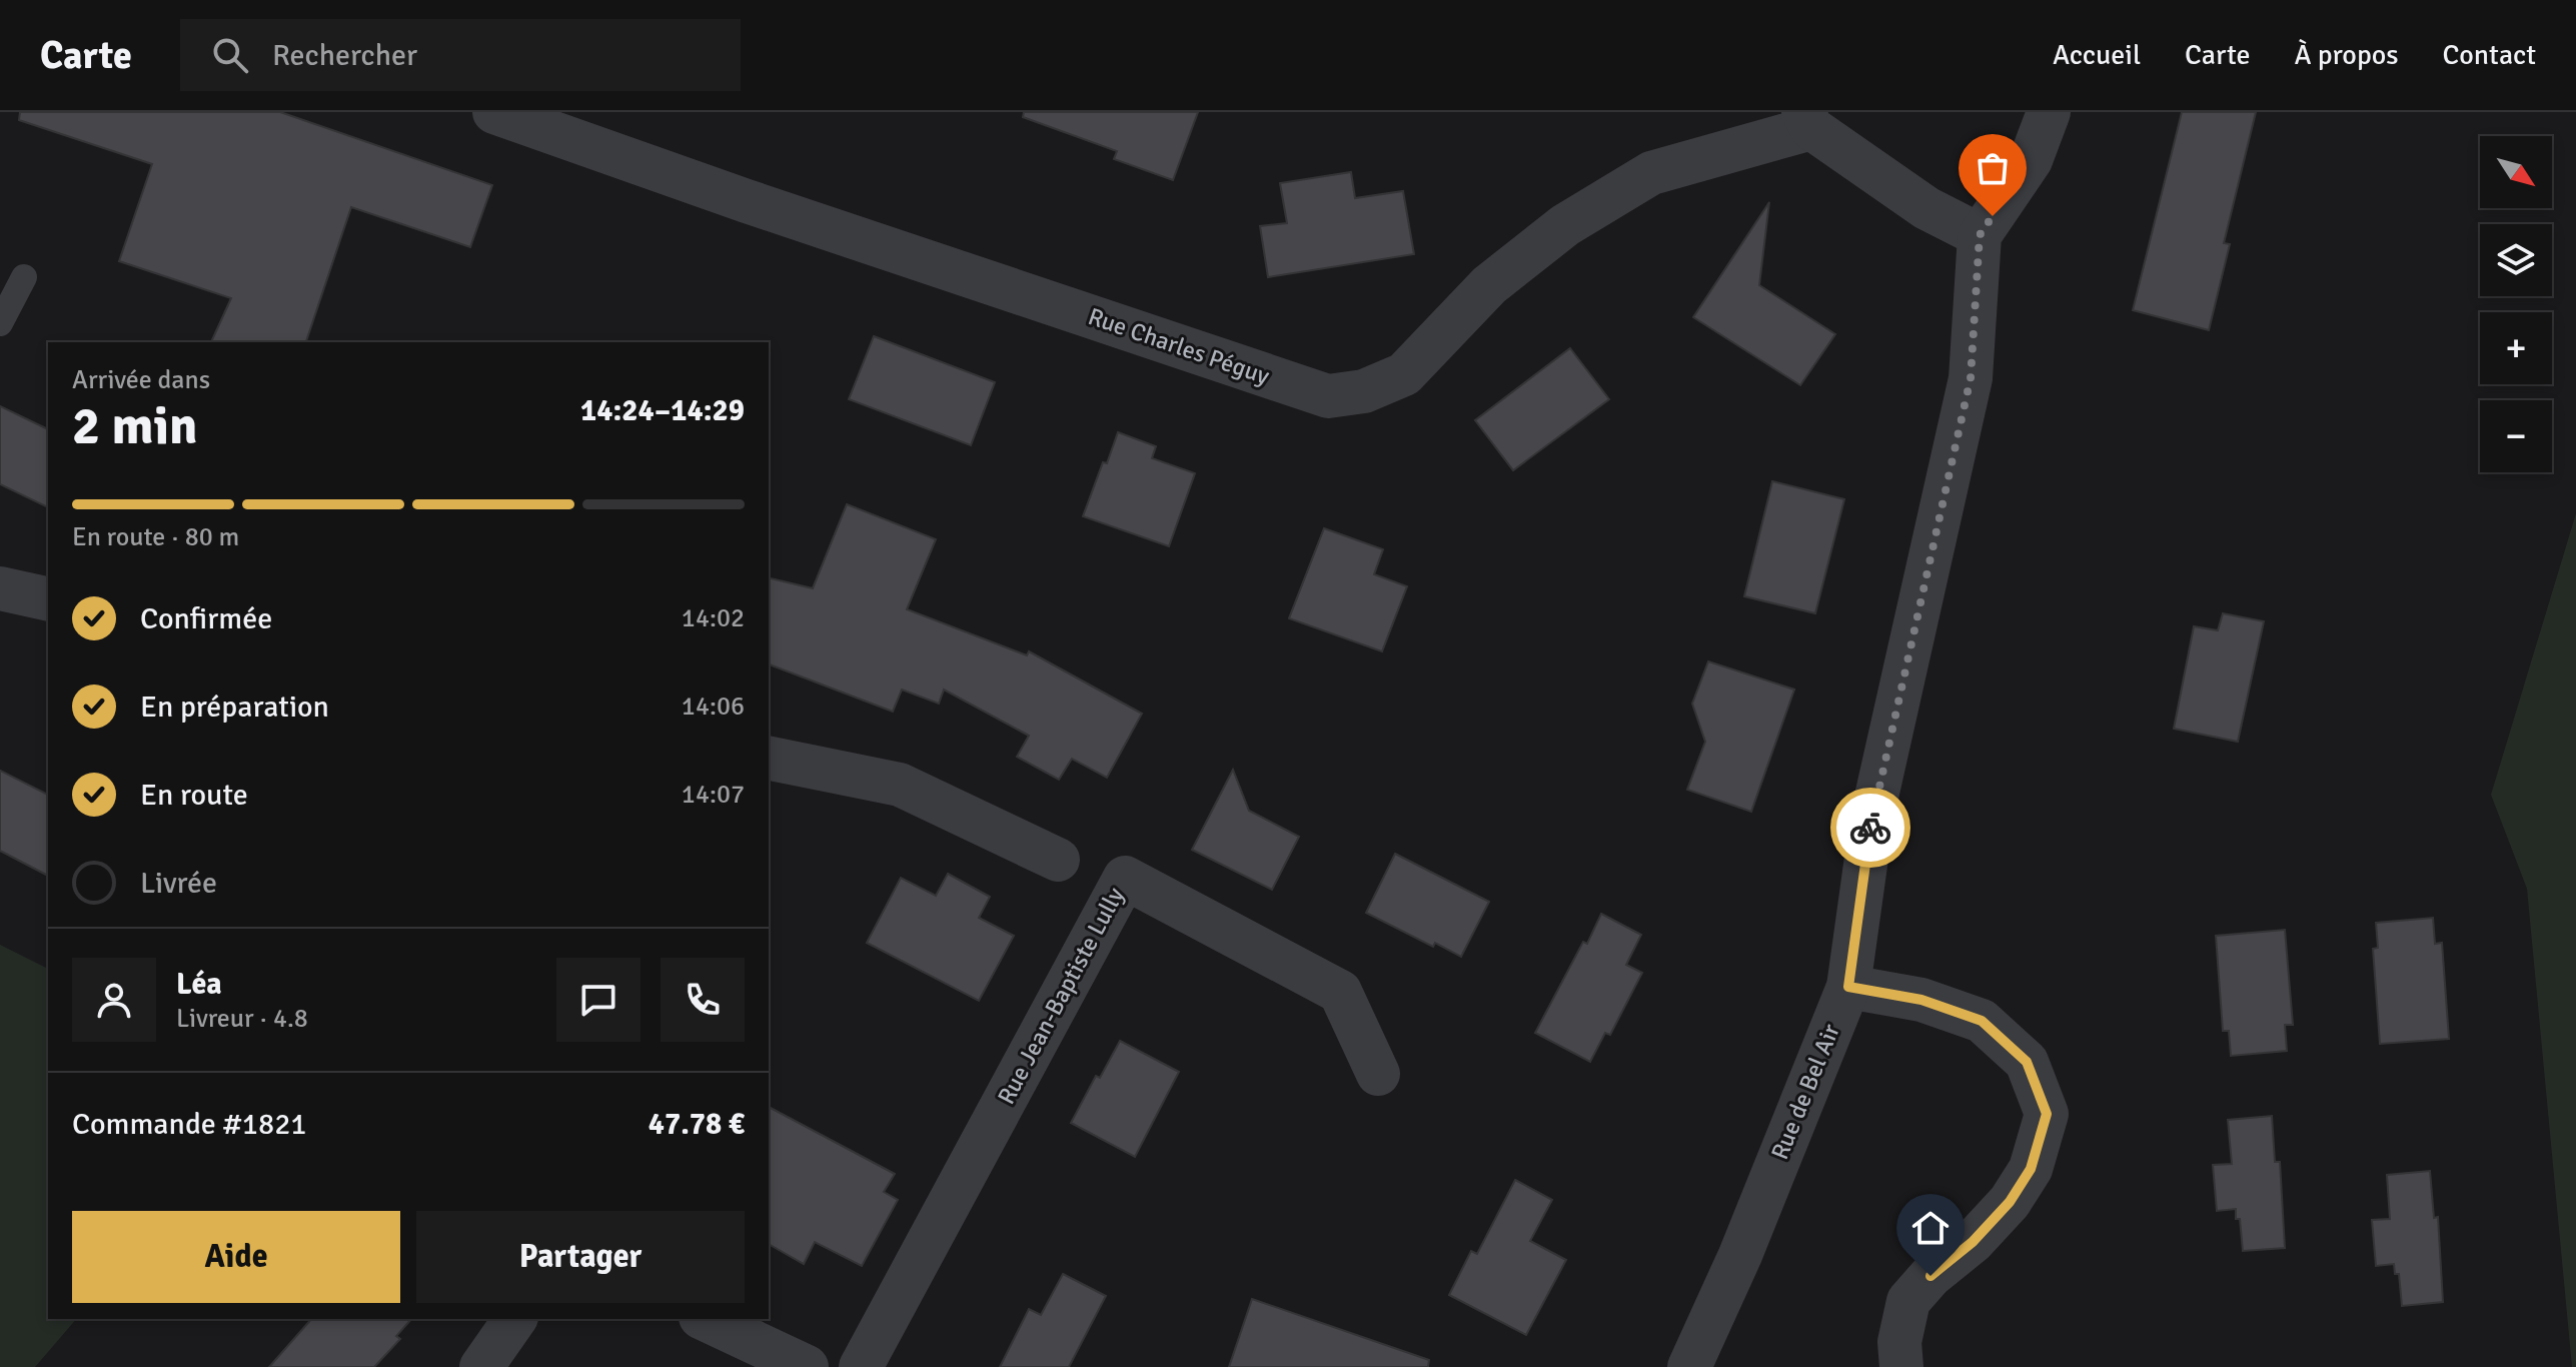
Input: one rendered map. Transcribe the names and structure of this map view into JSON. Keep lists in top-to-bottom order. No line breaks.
{"streets":{"street":["Rue Charles Péguy","Rue Jean-Baptiste Lully","Rue de Bel Air"]},"north":"bottom right","page":{"header":"Carte","search":"Rechercher","nav":["Accueil","Carte","À propos","Contact"],"map_buttons":["+","−"],"heading":["2 min","Arrivée dans","14:24–14:29"],"panel":["Léa","Livreur · 4.8","Commande #1821","47.78 €"],"bar":"En route · 80 m","list":[["Confirmée","14:02"],["En préparation","14:06"],["En route","14:07"],"Livrée"],"buttons":["Aide","Partager"]}}
